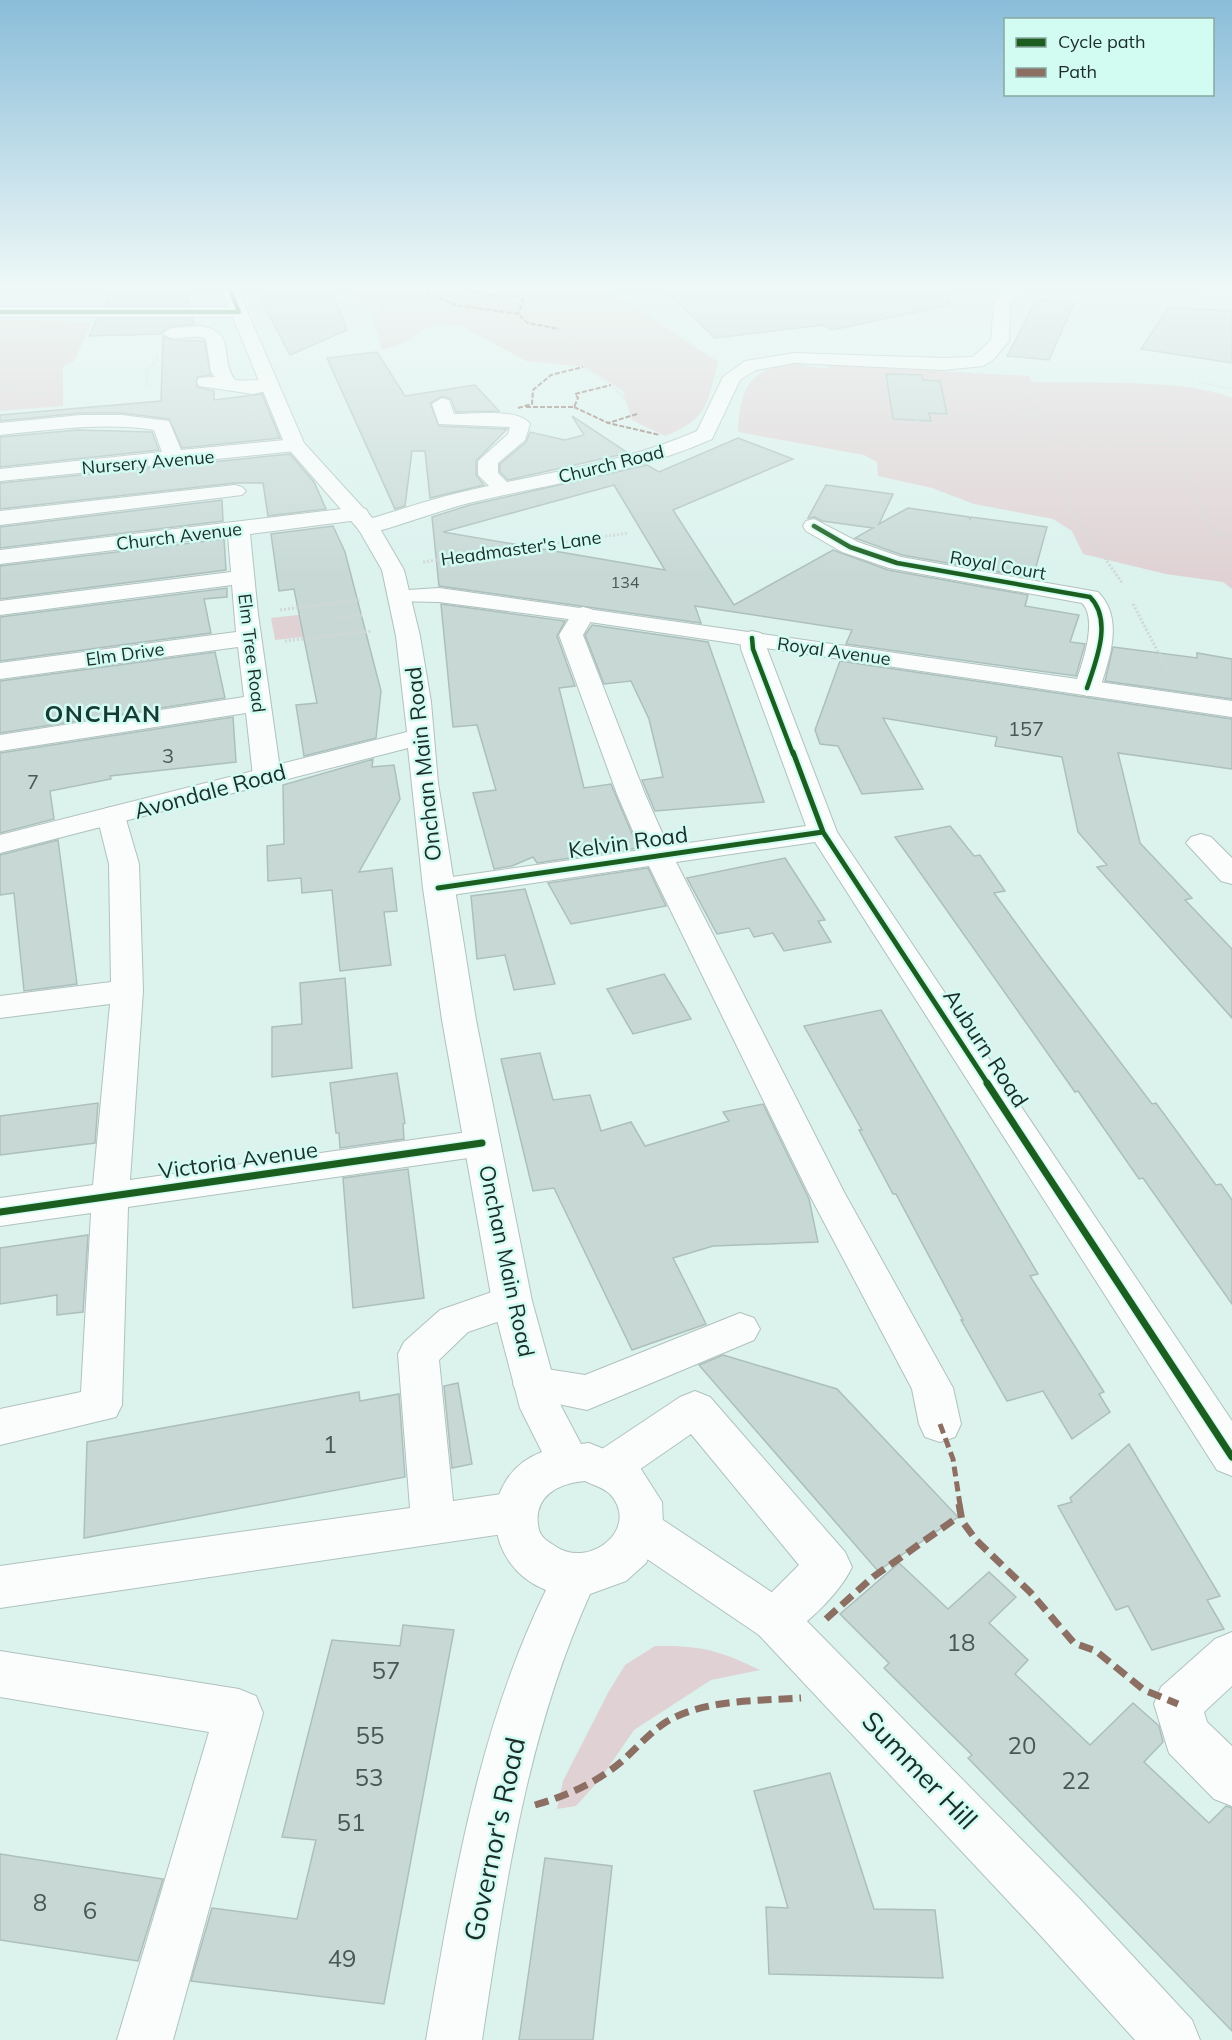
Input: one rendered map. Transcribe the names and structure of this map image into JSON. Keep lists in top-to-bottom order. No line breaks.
{"streets":{"main road":["Nursery Avenue","Church Road","Church Avenue","Royal Court","Royal Avenue","Elm Tree Road","Elm Drive","Onchan Main Road","Avondale Road","Kelvin Road","Auburn Road","Victoria Avenue","Summer Hill","Governor's Road"],"path":["Headmaster's Lane"]},"crossings":[["Nursery Avenue","Elm Tree Road"],["Nursery Avenue","Onchan Main Road"],["Church Road","Church Avenue"],["Church Road","Onchan Main Road"],["Church Avenue","Elm Tree Road"],["Church Avenue","Onchan Main Road"],["Royal Court","Royal Avenue"],["Royal Avenue","Onchan Main Road"],["Royal Avenue","Auburn Road"],["Elm Tree Road","Elm Drive"],["Elm Tree Road","Avondale Road"],["Onchan Main Road","Avondale Road"],["Onchan Main Road","Kelvin Road"],["Onchan Main Road","Victoria Avenue"],["Onchan Main Road","Summer Hill"],["Onchan Main Road","Governor's Road"],["Kelvin Road","Auburn Road"],["Summer Hill","Governor's Road"]],"districts":["ONCHAN"],"house_numbers":["134","157","3","7","1","18","57","55","20","53","22","51","8","6","49"],"legend":["Cycle path","Path"]}
